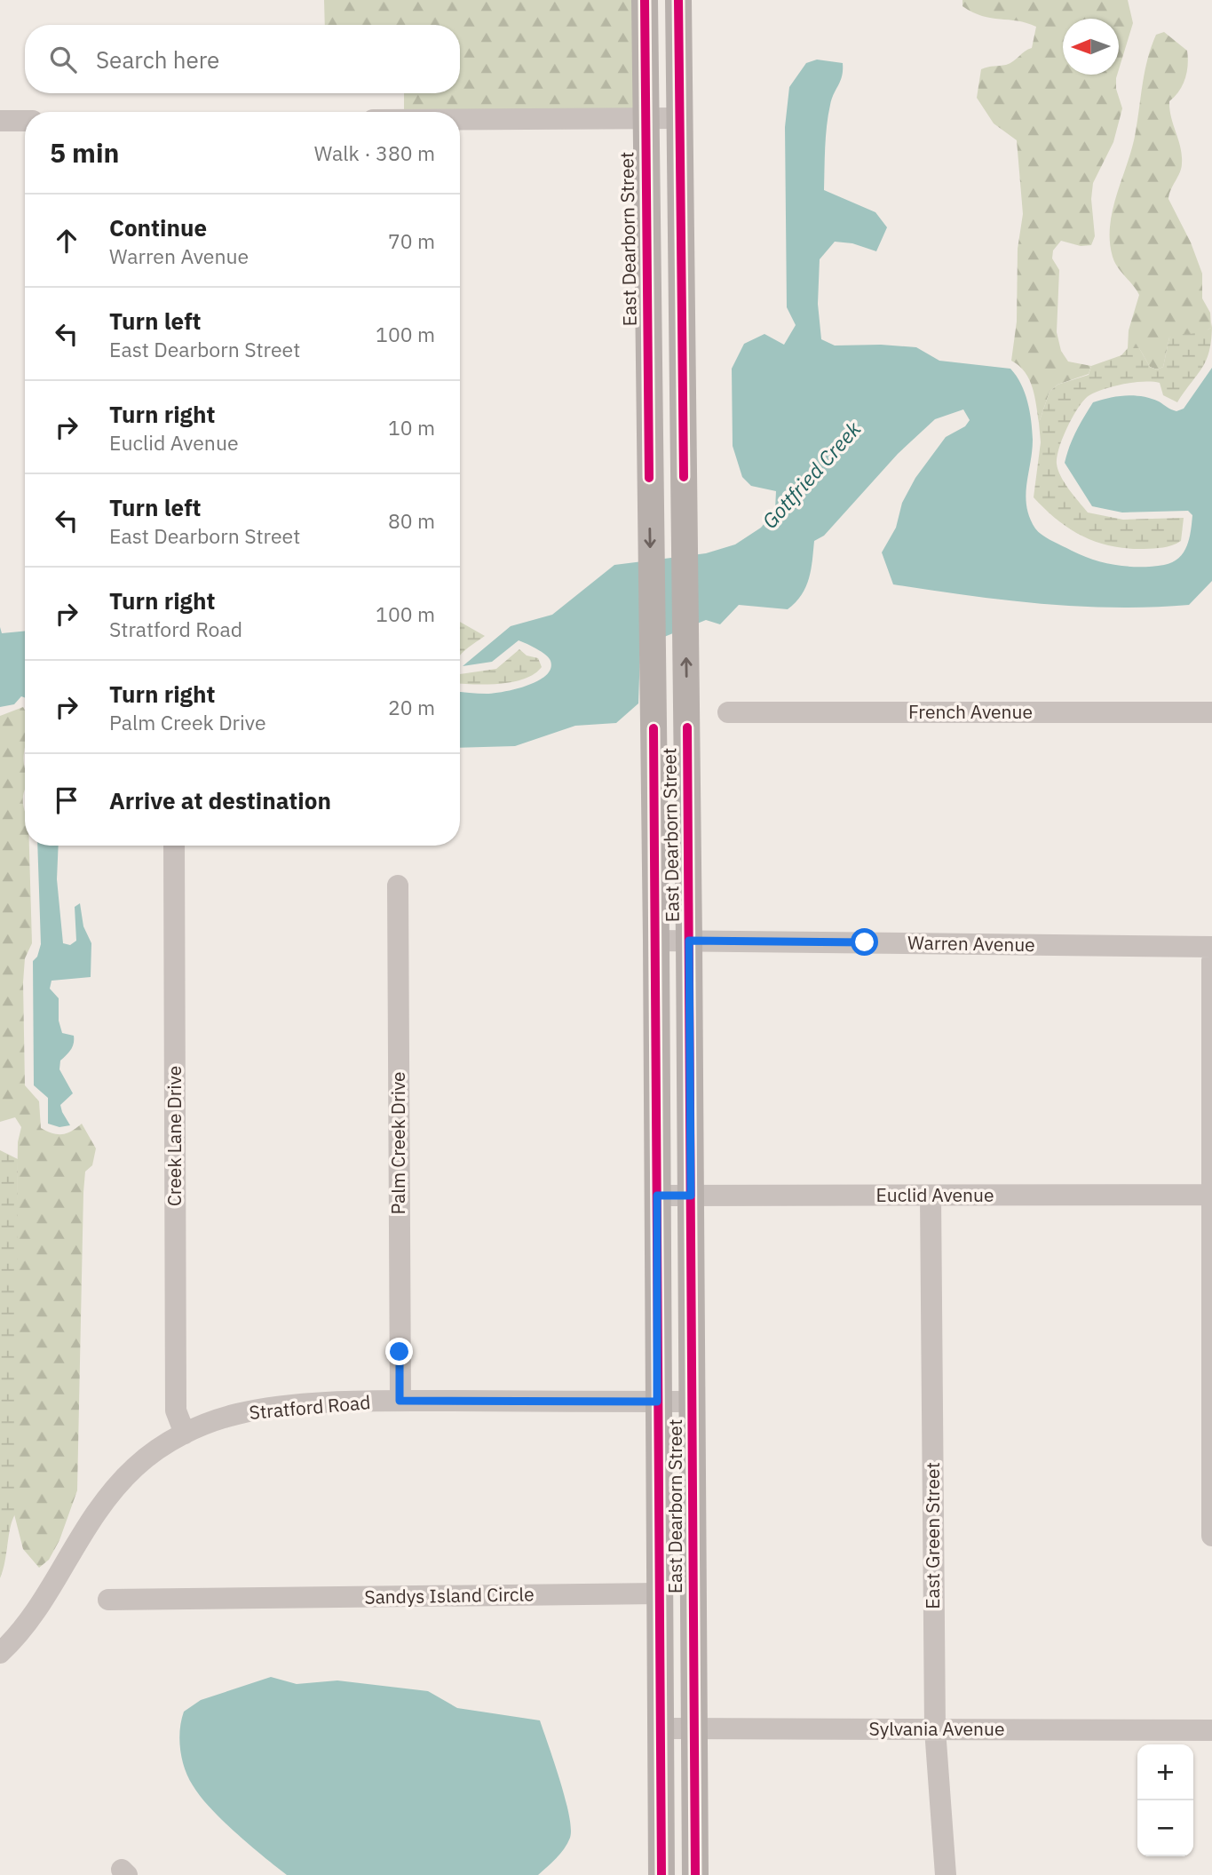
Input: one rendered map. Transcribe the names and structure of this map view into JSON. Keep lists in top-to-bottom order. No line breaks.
{"streets":{"main road":["East Dearborn Street"],"street":["French Avenue","Warren Avenue","Creek Lane Drive","Palm Creek Drive","Euclid Avenue","Stratford Road","East Green Street","Sandys Island Circle","Sylvania Avenue"]},"crossings":[["East Dearborn Street","Warren Avenue"],["East Dearborn Street","Euclid Avenue"],["East Dearborn Street","Stratford Road"],["East Dearborn Street","Sandys Island Circle"],["East Dearborn Street","Sylvania Avenue"],["Creek Lane Drive","Stratford Road"],["Palm Creek Drive","Stratford Road"],["Euclid Avenue","East Green Street"],["East Green Street","Sylvania Avenue"]],"water":["Gottfried Creek"],"north":"left","page":{"search":"Search here","heading":["5 min","Walk · 380 m"],"list":[["Continue","Warren Avenue","70 m"],["Turn left","East Dearborn Street","100 m"],["Turn right","Euclid Avenue","10 m"],["Turn left","East Dearborn Street","80 m"],["Turn right","Stratford Road","100 m"],["Turn right","Palm Creek Drive","20 m"],"Arrive at destination"],"map_buttons":["+","−"]}}
